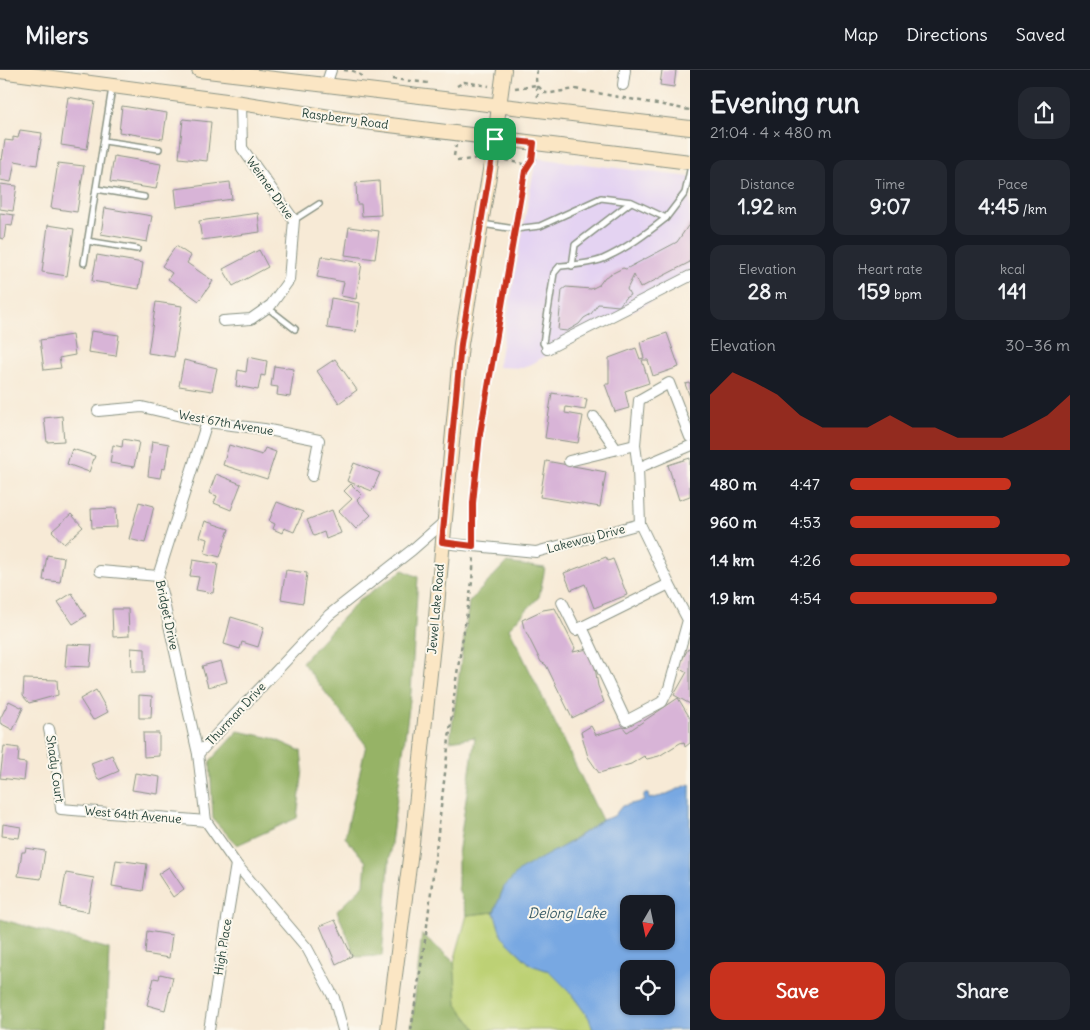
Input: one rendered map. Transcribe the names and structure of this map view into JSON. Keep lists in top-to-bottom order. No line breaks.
{"streets":{"main road":["Raspberry Road","Jewel Lake Road"],"street":["Weimer Drive","West 67th Avenue","Lakeway Drive","Bridget Drive","Thurman Drive","Shady Court","West 64th Avenue","High Place"]},"crossings":[["Raspberry Road","Weimer Drive"],["Raspberry Road","Jewel Lake Road"],["West 67th Avenue","Bridget Drive"],["Lakeway Drive","Jewel Lake Road"],["Jewel Lake Road","Thurman Drive"],["Bridget Drive","Thurman Drive"],["Thurman Drive","West 64th Avenue"],["Thurman Drive","High Place"],["Shady Court","West 64th Avenue"]],"water":["Delong Lake"],"north":"bottom","page":{"header":"Milers","nav":["Map","Directions","Saved"],"heading":["Evening run","21:04 · 4 × 480 m"],"stats":[["Distance","1.92 km"],["Time","9:07"],["Pace","4:45 /km"],["Elevation","28 m"],["Heart rate","159 bpm"],["kcal","141"]],"chart":["Elevation","30–36 m"],"list":[{"name":"480 m","note":"4:47"},{"name":"960 m","note":"4:53"},{"name":"1.4 km","note":"4:26"},{"name":"1.9 km","note":"4:54"}],"buttons":["Save","Share"]}}
